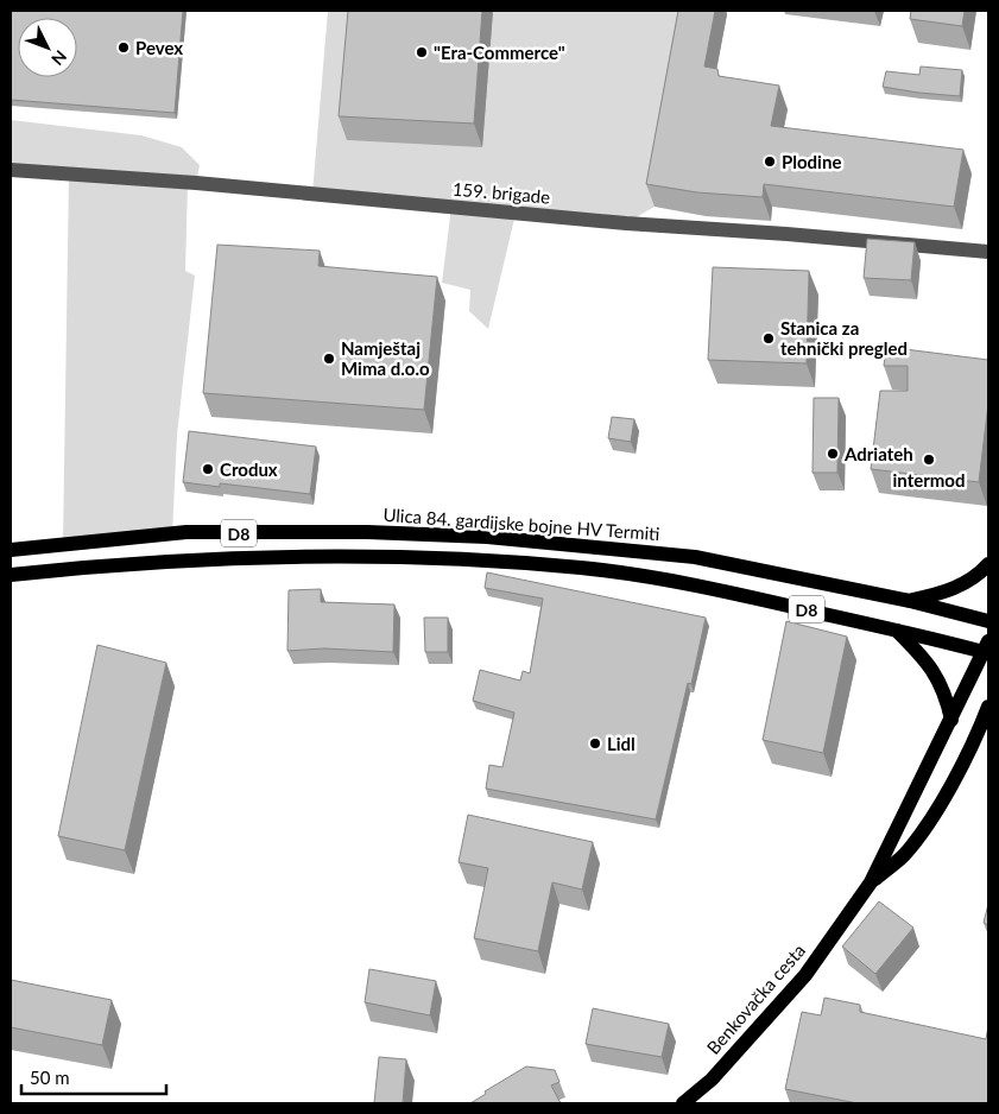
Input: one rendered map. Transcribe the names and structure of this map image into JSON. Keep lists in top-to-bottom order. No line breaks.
{"streets":{"main road":["Ulica 84. gardijske bojne HV Termiti","D8","Benkovačka cesta"],"street":["159. brigade"]},"crossings":[["D8","Benkovačka cesta"]],"places":["Pevex","\"Era-Commerce\"","Plodine","Stanica za tehnički pregled","Namještaj Mima d.o.o","Adriateh","intermod","Crodux","Lidl"],"scale_bar":"50 m","north":"bottom right"}
